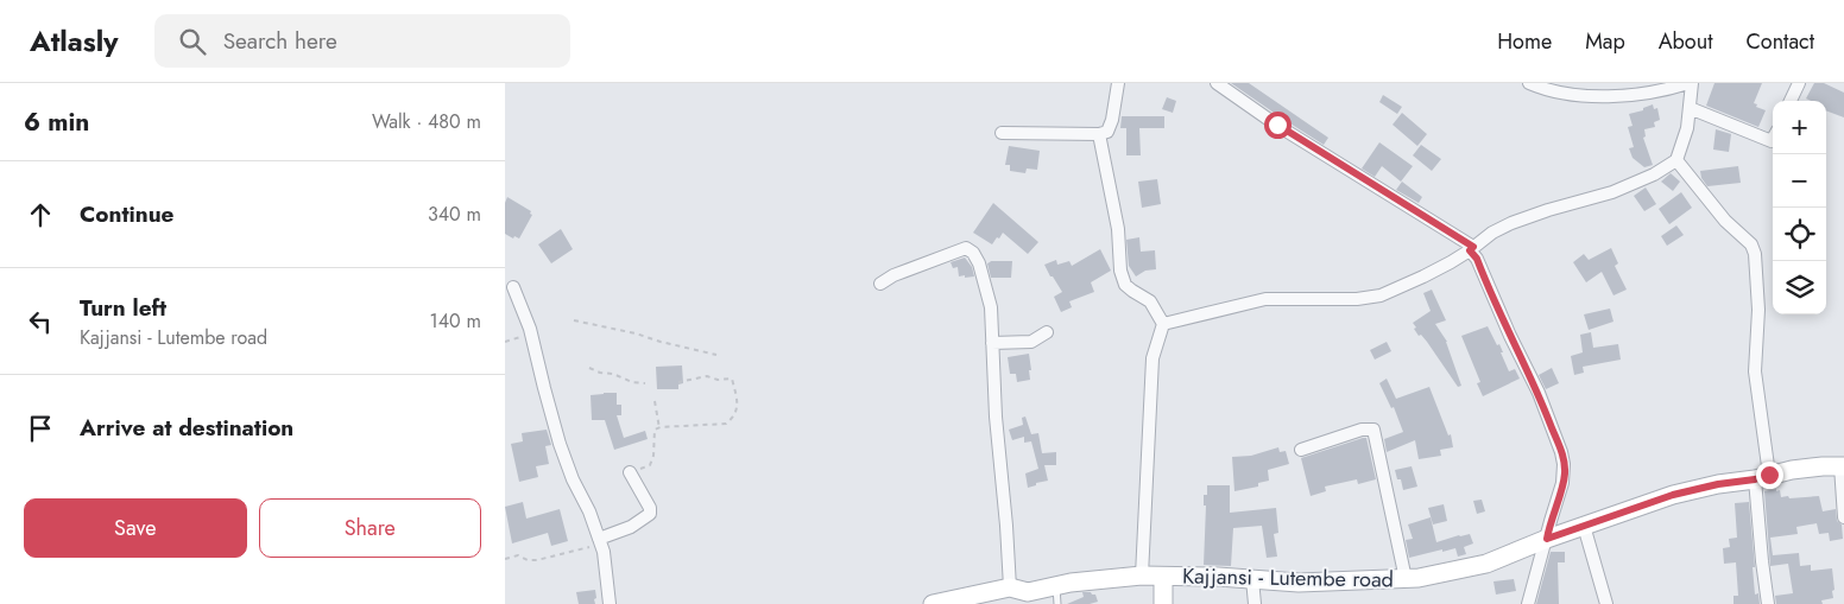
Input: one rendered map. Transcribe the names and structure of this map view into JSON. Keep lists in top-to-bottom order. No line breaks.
{"streets":{"street":["Kajjansi - Lutembe road"]},"page":{"header":"Atlasly","search":"Search here","nav":["Home","Map","About","Contact"],"heading":["6 min","Walk · 480 m"],"map_buttons":["+","−"],"list":[["Continue","340 m"],["Turn left","Kajjansi - Lutembe road","140 m"],"Arrive at destination"],"buttons":["Save","Share"]}}
